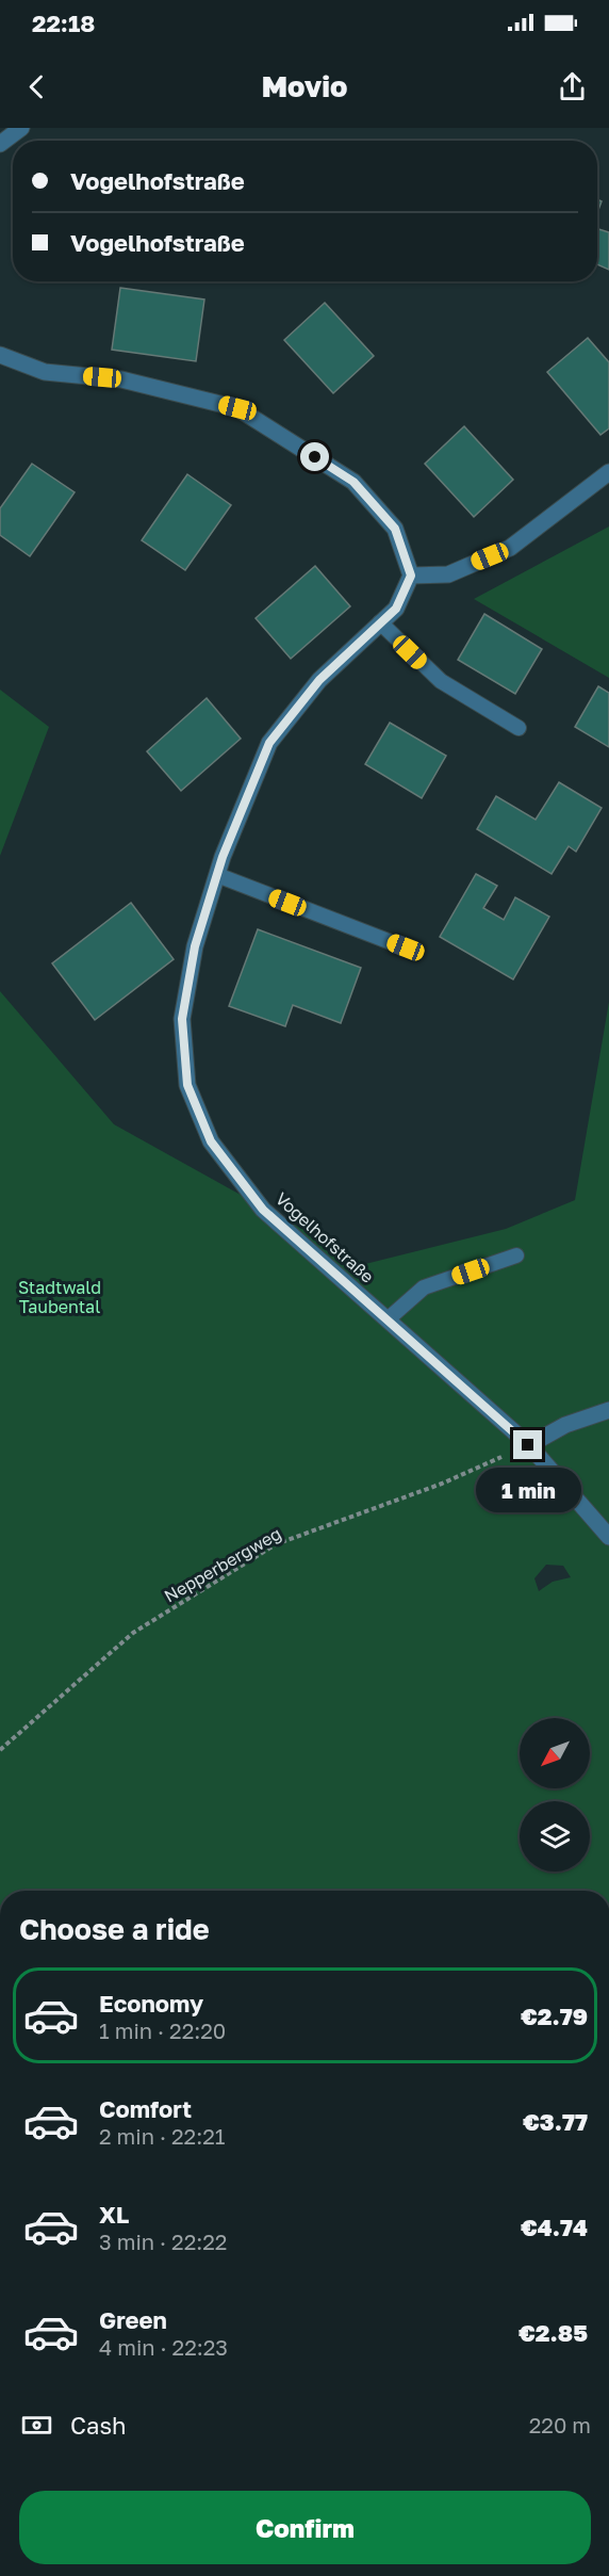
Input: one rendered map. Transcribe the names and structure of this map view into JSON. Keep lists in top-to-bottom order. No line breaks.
{"streets":{"street":["Vogelhofstraße"],"path":["Nepperbergweg"]},"crossings":[["Vogelhofstraße","Nepperbergweg"]],"parks":["Stadtwald Taubental"],"north":"bottom left","page":{"status":"22:18","header":"Movio","banner":["Vogelhofstraße","Vogelhofstraße"],"bubble":"1 min","heading":"Choose a ride","list":[{"name":"Economy","note":"1 min · 22:20","value":"€2.79"},{"name":"Comfort","note":"2 min · 22:21","value":"€3.77"},{"name":"XL","note":"3 min · 22:22","value":"€4.74"},{"name":"Green","note":"4 min · 22:23","value":"€2.85"}],"pay":["Cash","220 m"],"buttons":"Confirm"}}
